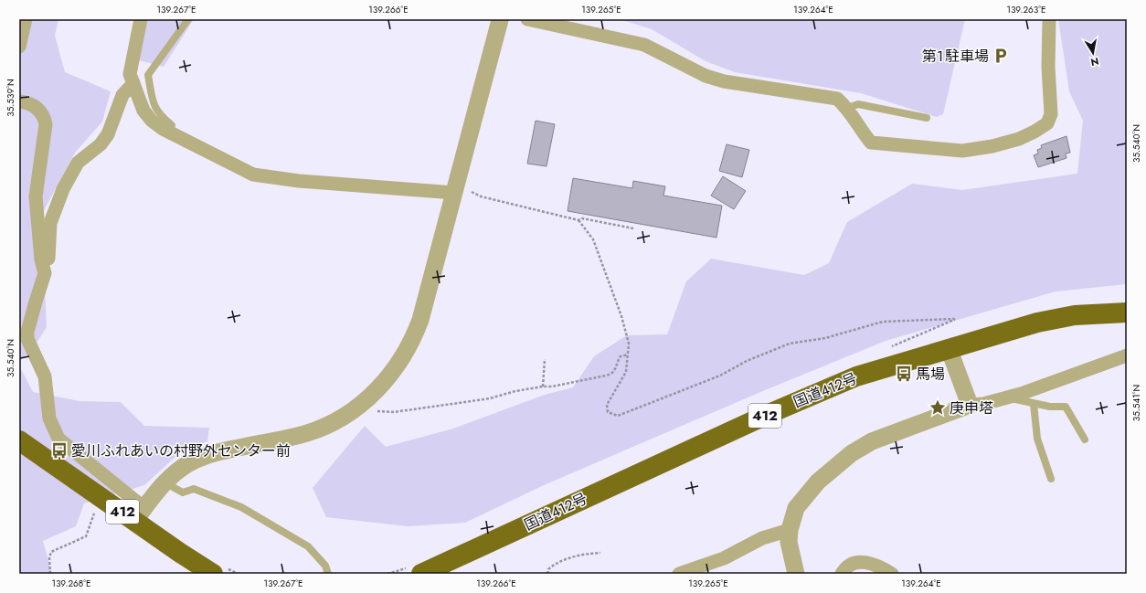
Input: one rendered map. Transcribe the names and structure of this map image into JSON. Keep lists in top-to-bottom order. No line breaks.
{"streets":{"highway":["国道412号","412"]},"places":{"parking":["第１駐車場"],"bus stop":["馬場","愛川ふれあいの村野外センター前"],"place":["庚申塔"]},"north":"bottom","coordinates":["139.267°E","139.266°E","139.265°E","139.264°E","139.263°E","35.539°N","35.540°N","35.541°N","139.268°E"]}
